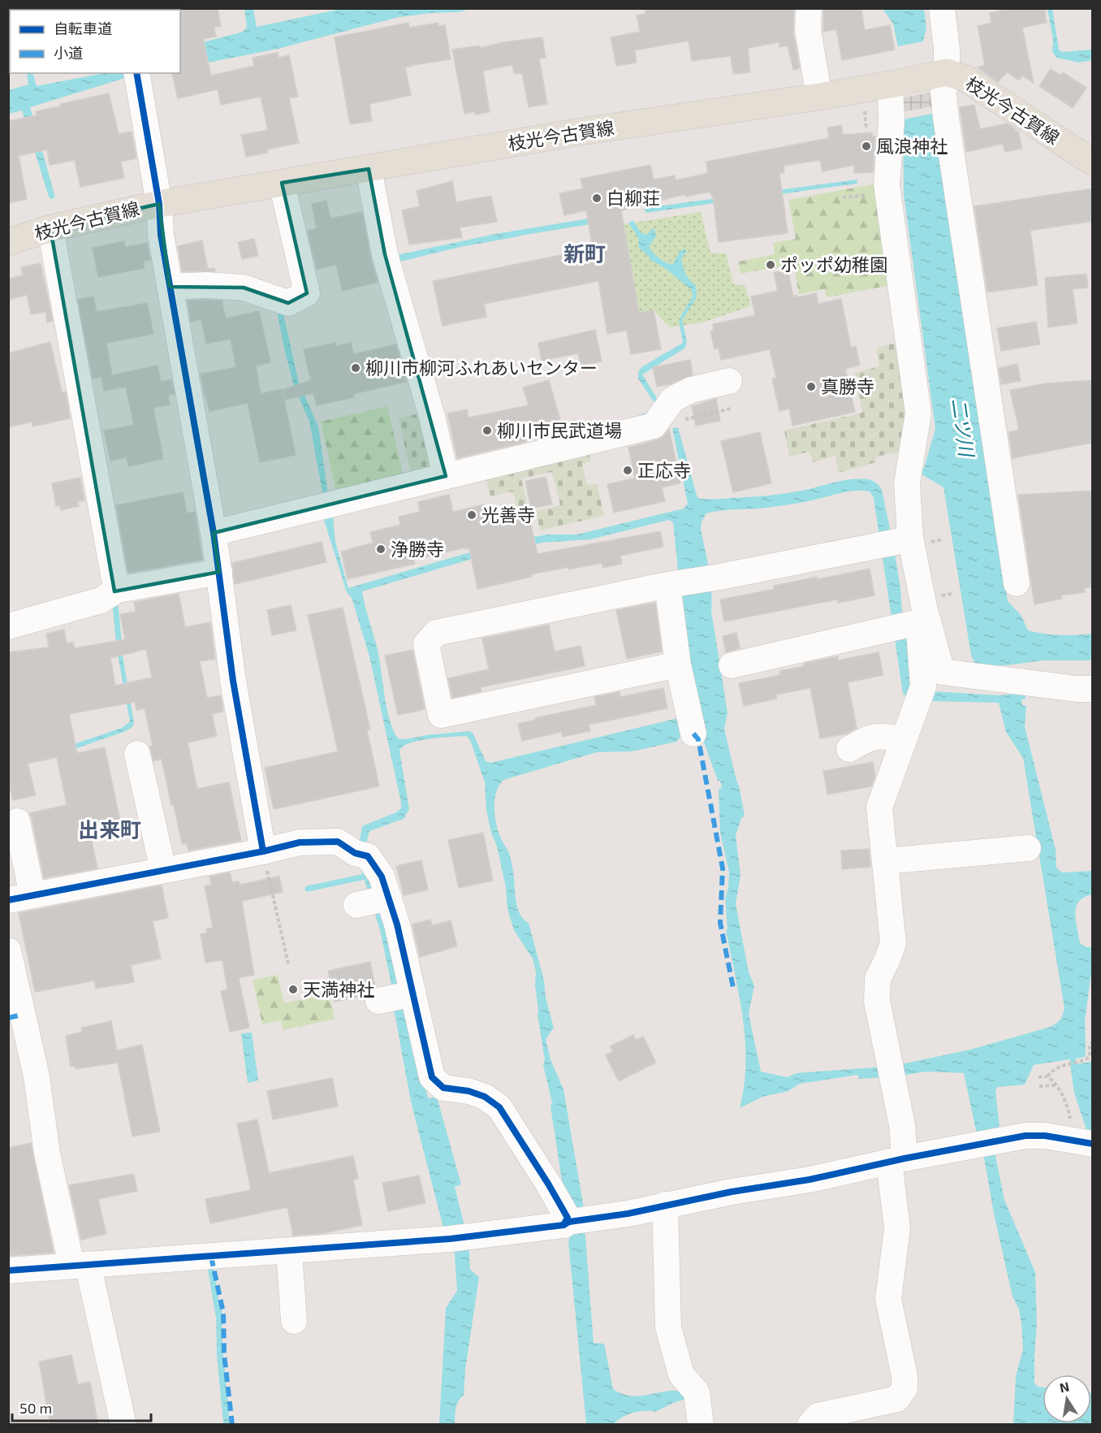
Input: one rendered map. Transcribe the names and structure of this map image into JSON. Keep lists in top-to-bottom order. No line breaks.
{"streets":{"main road":["枝光今古賀線"]},"districts":["新町","出来町"],"water":["二ツ川"],"places":["風浪神社","白柳荘","ポッポ幼稚園","柳川市柳河ふれあいセンター","真勝寺","柳川市民武道場","正応寺","光善寺","浄勝寺","天満神社"],"legend":["自転車道","小道"],"scale_bar":"50 m","north":"top"}
